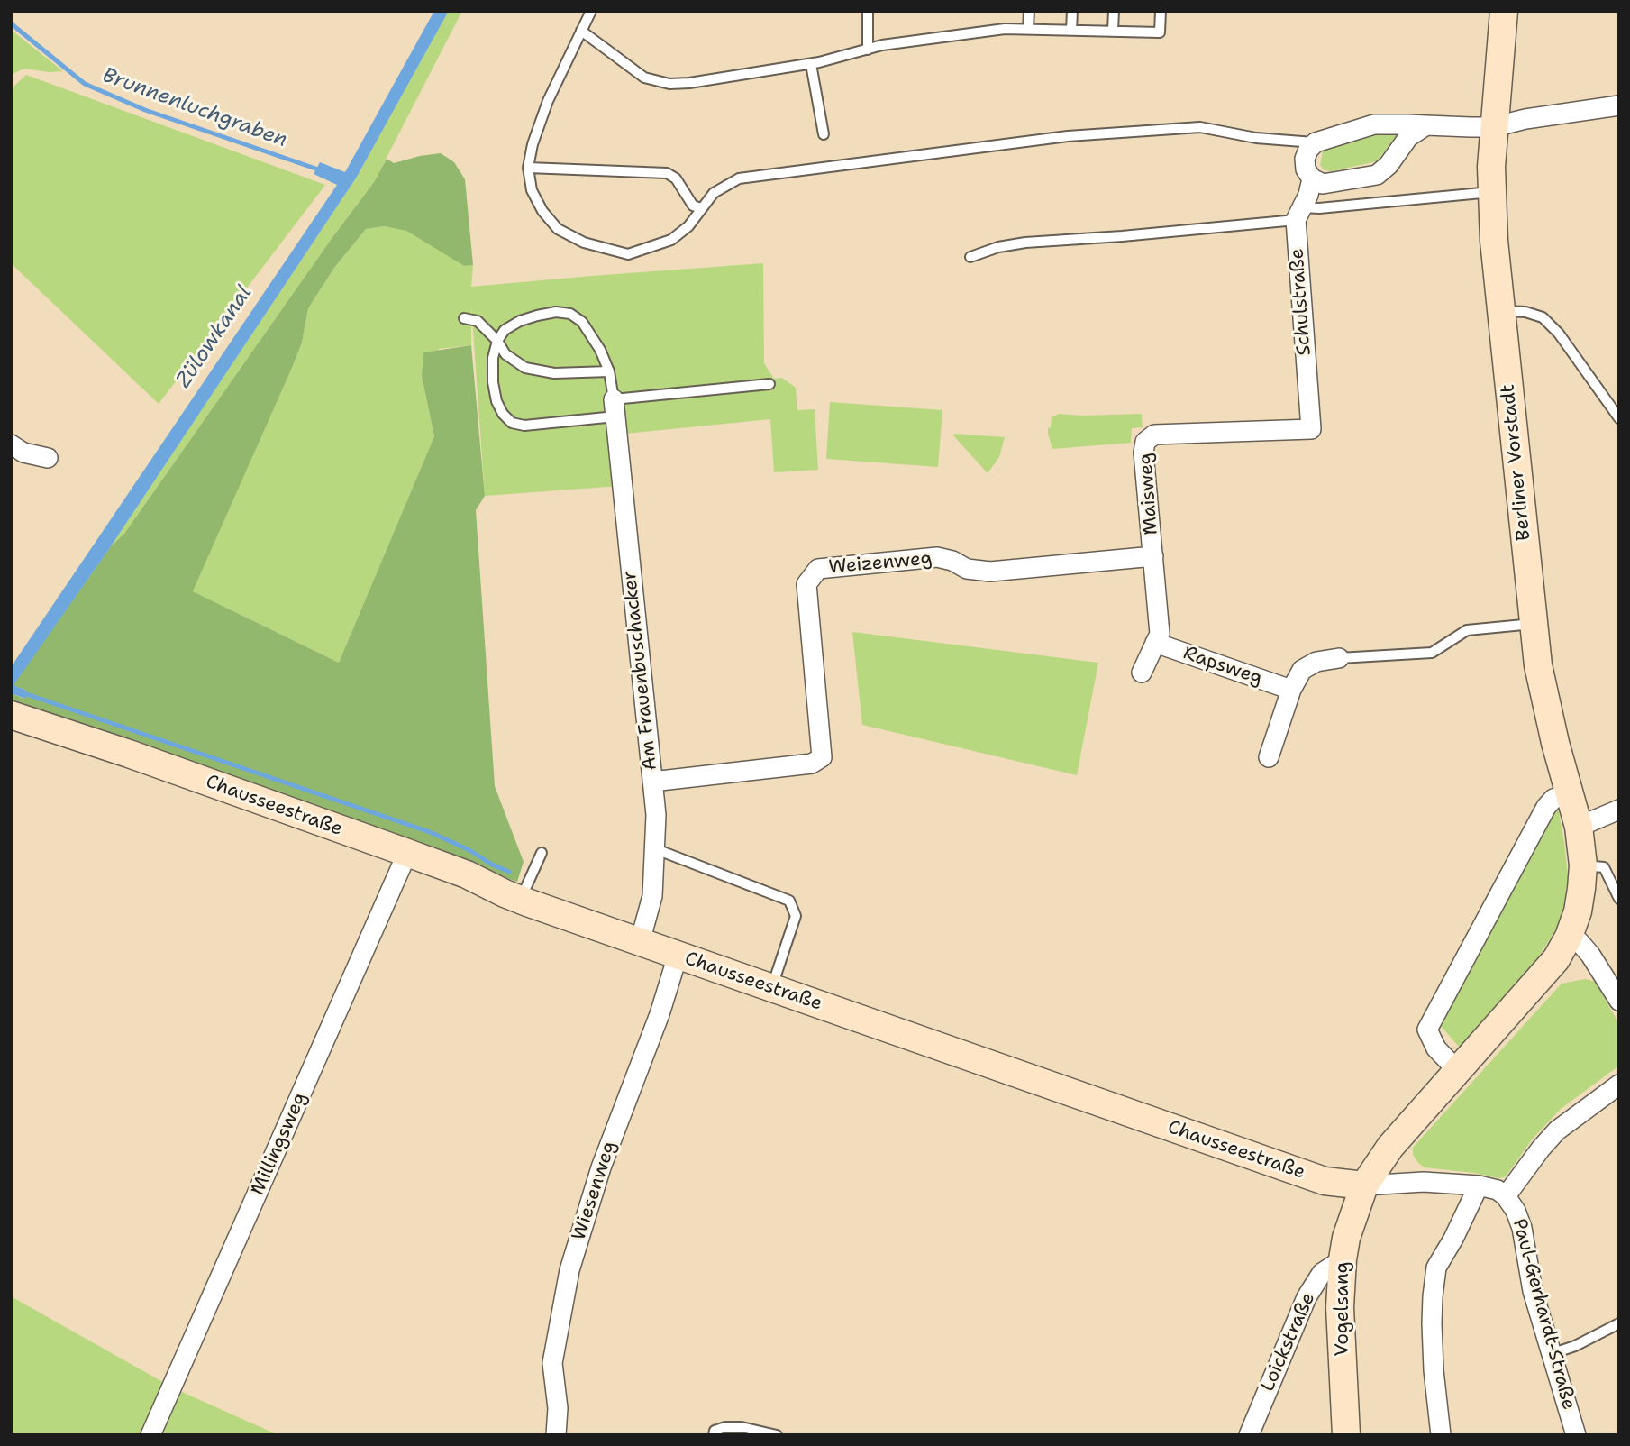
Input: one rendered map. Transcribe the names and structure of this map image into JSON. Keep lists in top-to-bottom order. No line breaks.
{"streets":{"main road":["Berliner Vorstadt","Chausseestraße","Vogelsang"],"street":["Schulstraße","Maisweg","Weizenweg","Rapsweg","Am Frauenbuschacker","Millingsweg","Wiesenweg","Paul-Gerhardt-Straße","Loickstraße"]},"crossings":[["Schulstraße","Maisweg"],["Berliner Vorstadt","Chausseestraße"],["Berliner Vorstadt","Vogelsang"],["Maisweg","Weizenweg"],["Maisweg","Rapsweg"],["Weizenweg","Am Frauenbuschacker"],["Am Frauenbuschacker","Chausseestraße"],["Chausseestraße","Millingsweg"],["Chausseestraße","Wiesenweg"],["Chausseestraße","Vogelsang"],["Chausseestraße","Paul-Gerhardt-Straße"],["Vogelsang","Loickstraße"]],"water":["Brunnenluchgraben","Zülowkanal"]}
